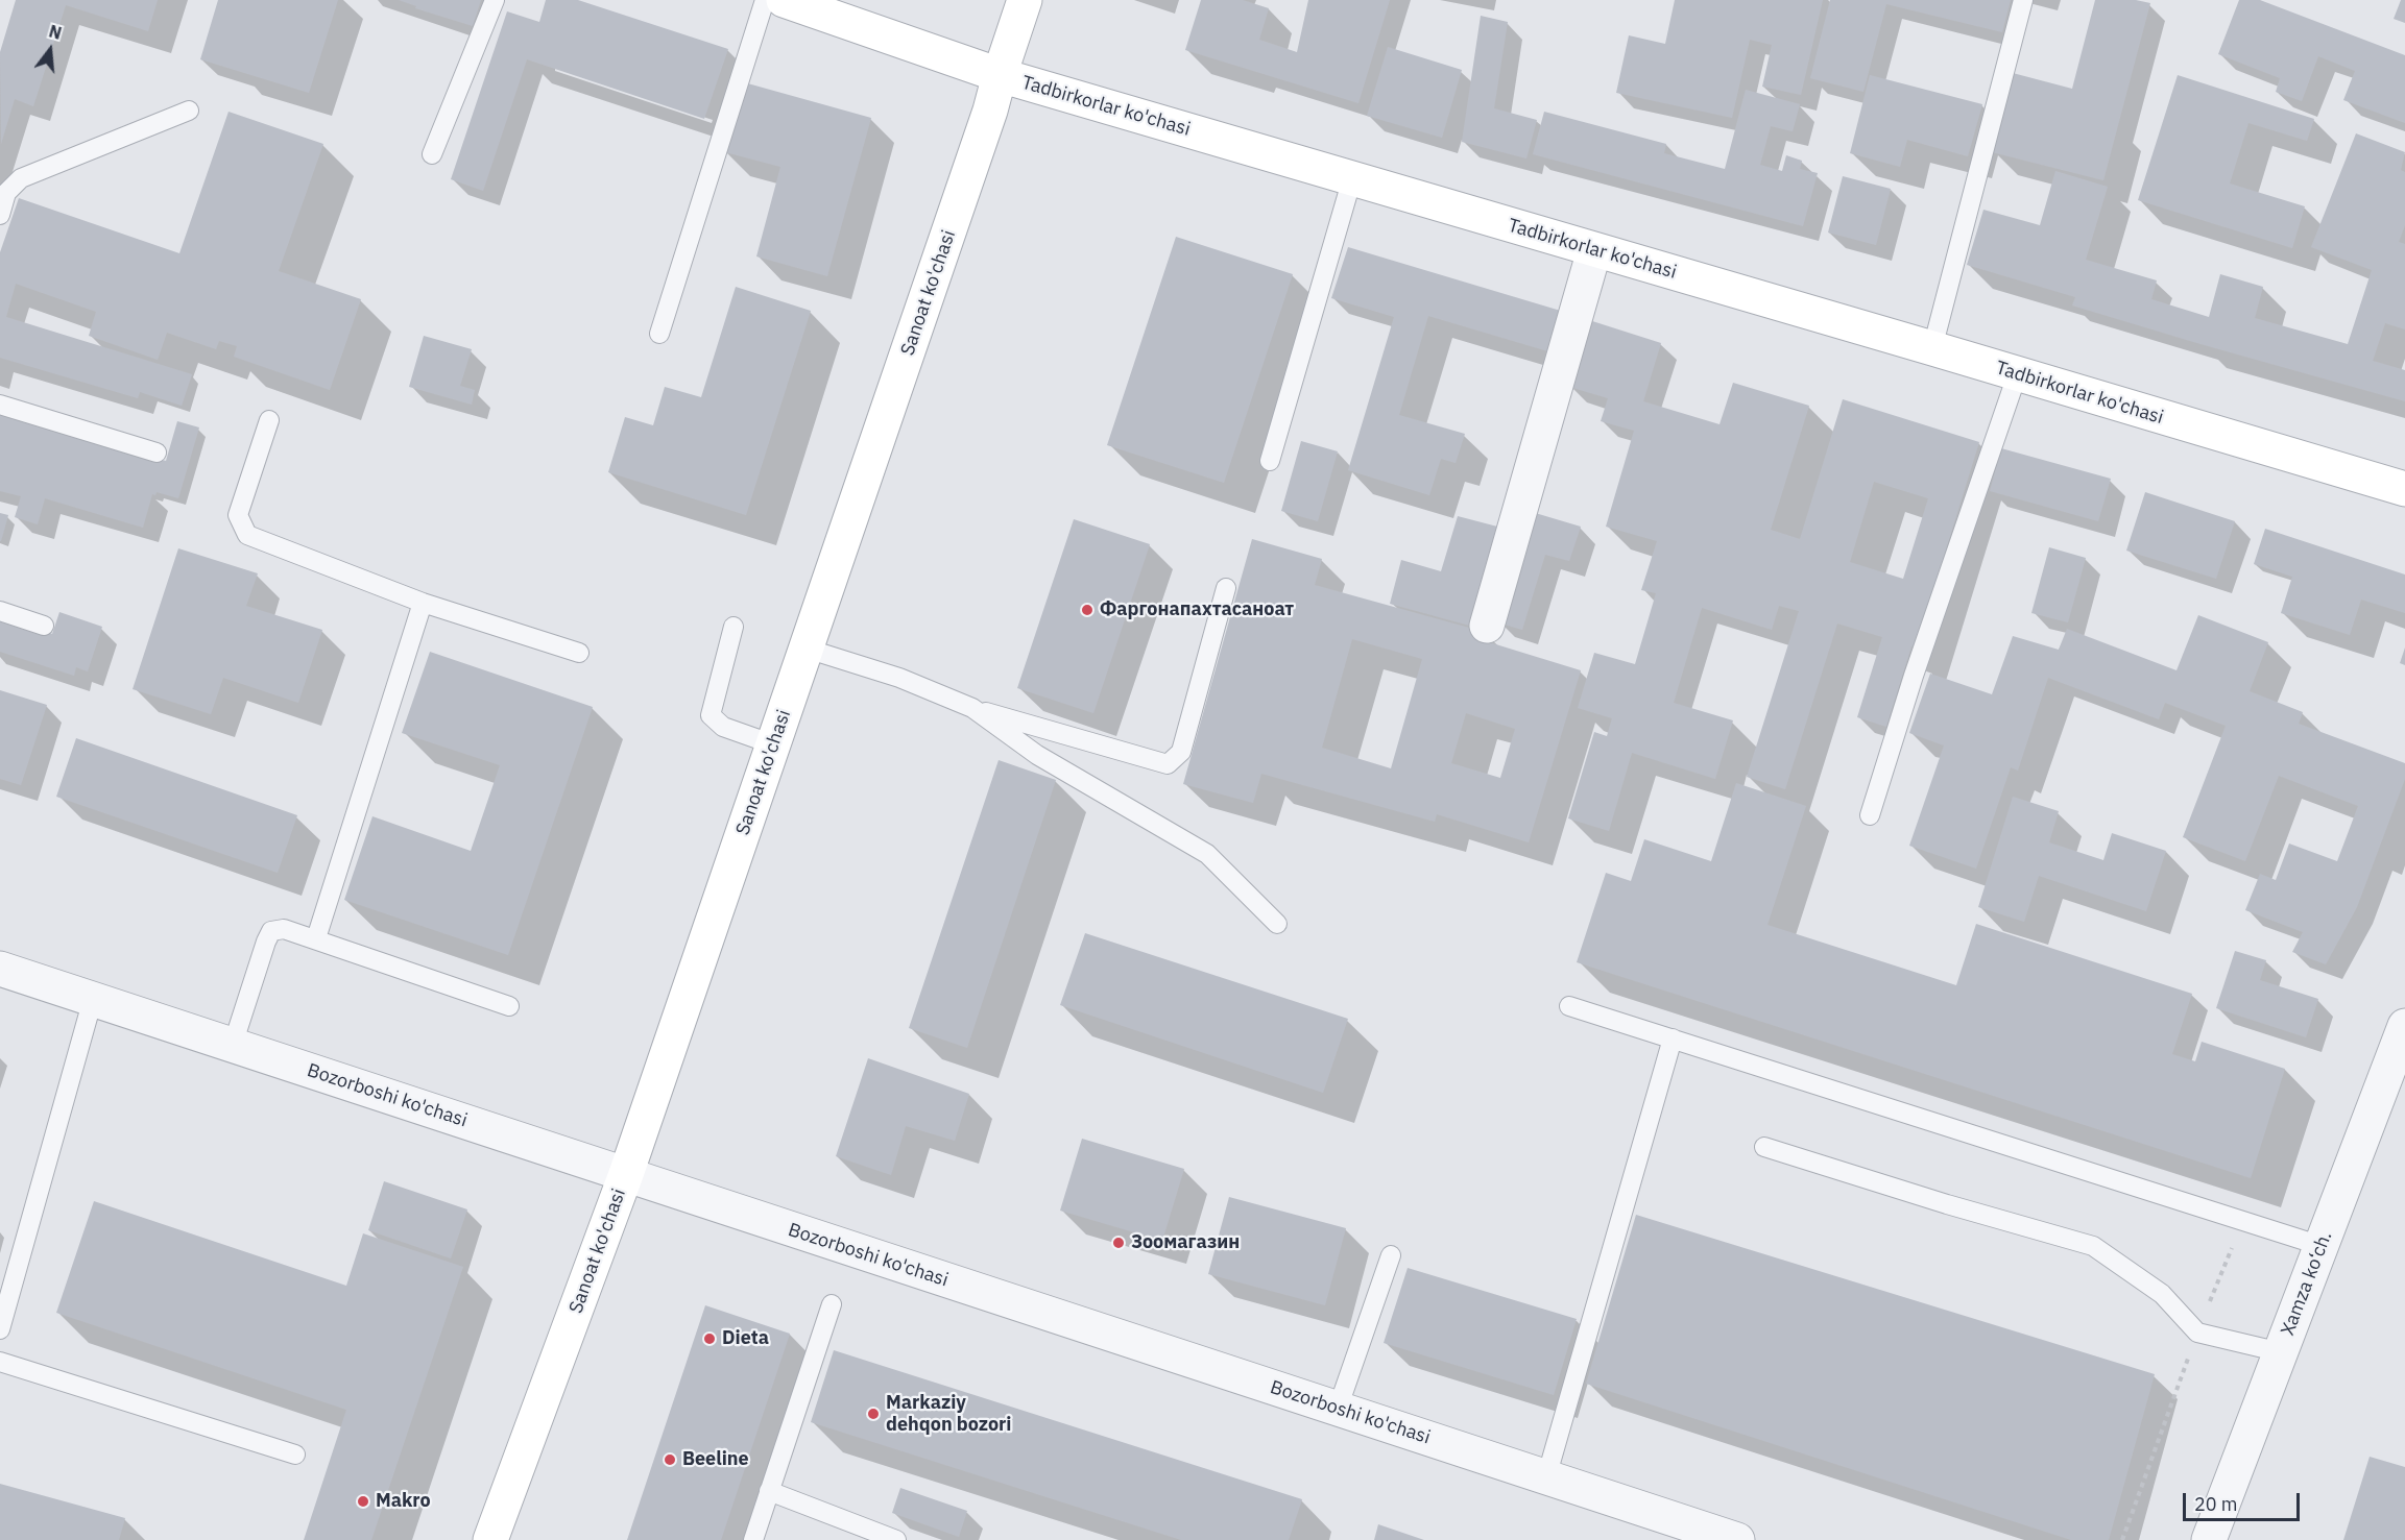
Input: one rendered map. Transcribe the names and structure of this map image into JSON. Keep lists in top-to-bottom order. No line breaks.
{"streets":{"main road":["Tadbirkorlar ko'chasi","Sanoat ko'chasi"],"street":["Bozorboshi ko'chasi","Xamza ko‘ch."]},"crossings":[["Tadbirkorlar ko'chasi","Sanoat ko'chasi"],["Sanoat ko'chasi","Bozorboshi ko'chasi"]],"places":["Фаргонапахтасаноат","Зоомагазин","Dieta","Markaziy dehqon bozori","Beeline","Makro"],"scale_bar":"20 m","north":"top"}
